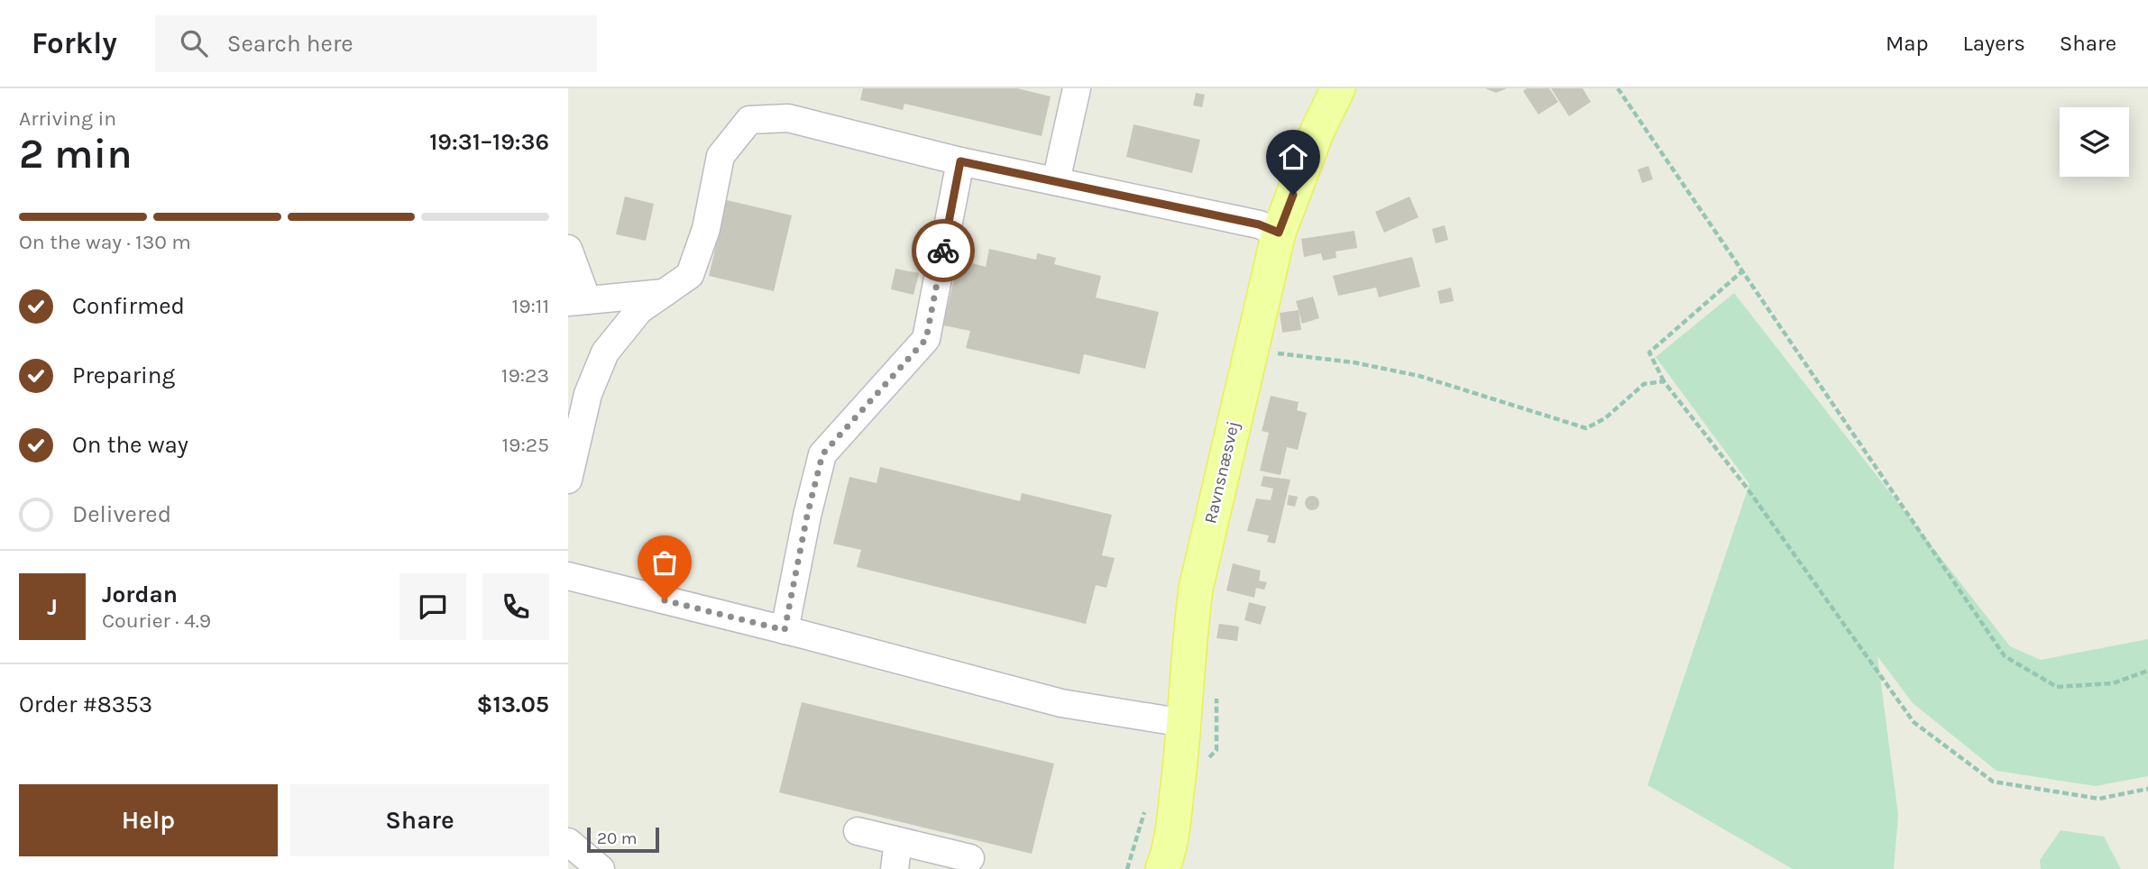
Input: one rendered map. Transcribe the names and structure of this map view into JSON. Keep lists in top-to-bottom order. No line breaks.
{"streets":{"main road":["Ravnsnæsvej"]},"scale_bar":"20 m","page":{"header":"Forkly","search":"Search here","nav":["Map","Layers","Share"],"heading":["2 min","Arriving in","19:31–19:36"],"panel":["Jordan","Courier · 4.9","Order #8353","$13.05"],"bar":"On the way · 130 m","list":[["Confirmed","19:11"],["Preparing","19:23"],["On the way","19:25"],"Delivered"],"round":"J","buttons":["Help","Share"],"scale":"20 m"}}
